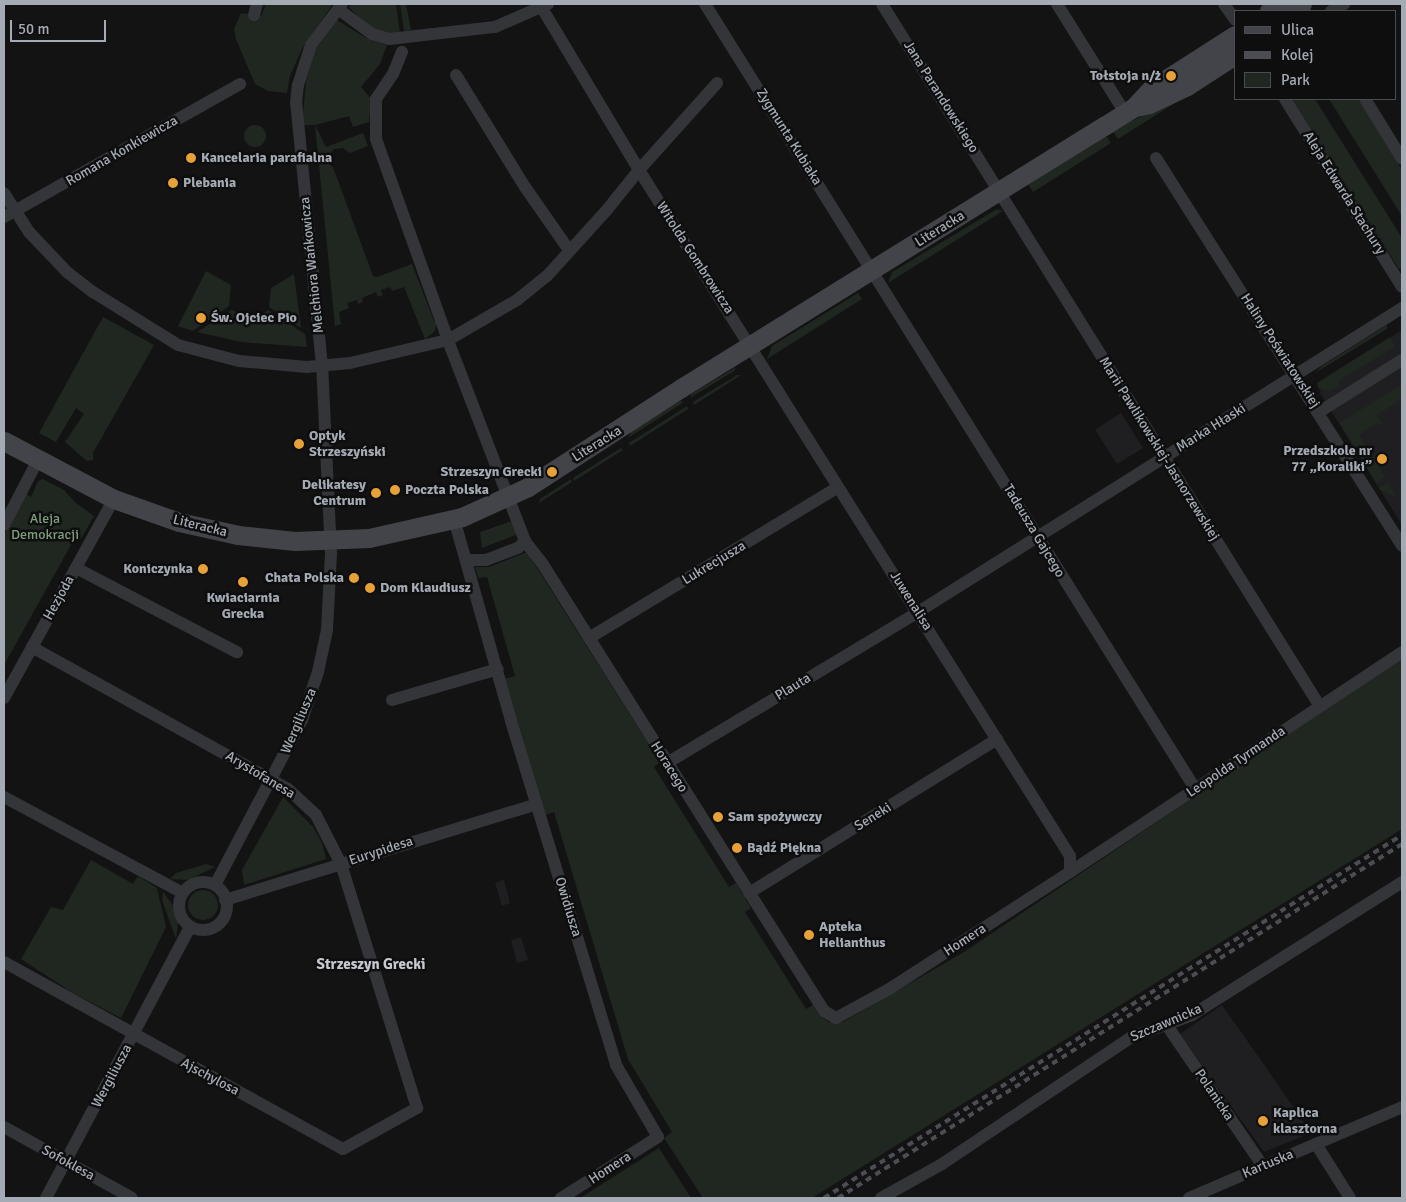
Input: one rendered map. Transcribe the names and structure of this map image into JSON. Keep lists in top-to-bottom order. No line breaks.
{"streets":{"street":["Jana Parandowskiego","Zygmunta Kubiaka","Romana Konkiewicza","Aleja Edwarda Stachury","Literacka","Witolda Gombrowicza","Melchiora Wańkowicza","Haliny Poświatowskiej","Marka Hłaski","Marii Pawlikowskiej-Jasnorzewskiej","Tadeusza Gajcego","Lukrecjusza","Hezjoda","Juwenalisa","Plauta","Wergiliusza","Leopolda Tyrmanda","Horacego","Arystofanesa","Seneki","Eurypidesa","Owidiusza","Homera","Szczawnicka","Ajschylosa","Polanicka","Sofoklesa","Kartuska"]},"crossings":[["Jana Parandowskiego","Literacka"],["Jana Parandowskiego","Marii Pawlikowskiej-Jasnorzewskiej"],["Zygmunta Kubiaka","Literacka"],["Zygmunta Kubiaka","Tadeusza Gajcego"],["Literacka","Witolda Gombrowicza"],["Literacka","Melchiora Wańkowicza"],["Literacka","Marii Pawlikowskiej-Jasnorzewskiej"],["Literacka","Tadeusza Gajcego"],["Literacka","Hezjoda"],["Literacka","Juwenalisa"],["Literacka","Wergiliusza"],["Literacka","Horacego"],["Literacka","Owidiusza"],["Witolda Gombrowicza","Juwenalisa"],["Melchiora Wańkowicza","Wergiliusza"],["Haliny Poświatowskiej","Marka Hłaski"],["Marka Hłaski","Marii Pawlikowskiej-Jasnorzewskiej"],["Marka Hłaski","Tadeusza Gajcego"],["Marka Hłaski","Juwenalisa"],["Marka Hłaski","Plauta"],["Marii Pawlikowskiej-Jasnorzewskiej","Leopolda Tyrmanda"],["Tadeusza Gajcego","Leopolda Tyrmanda"],["Lukrecjusza","Juwenalisa"],["Lukrecjusza","Horacego"],["Hezjoda","Arystofanesa"],["Juwenalisa","Plauta"],["Juwenalisa","Leopolda Tyrmanda"],["Juwenalisa","Seneki"],["Juwenalisa","Homera"],["Plauta","Horacego"],["Wergiliusza","Arystofanesa"],["Wergiliusza","Eurypidesa"],["Wergiliusza","Ajschylosa"],["Wergiliusza","Sofoklesa"],["Leopolda Tyrmanda","Homera"],["Horacego","Seneki"],["Horacego","Homera"],["Arystofanesa","Eurypidesa"],["Arystofanesa","Ajschylosa"],["Eurypidesa","Owidiusza"],["Owidiusza","Homera"],["Szczawnicka","Polanicka"],["Polanicka","Kartuska"]],"districts":["Strzeszyn Grecki"],"parks":["Aleja Demokracji"],"places":["Tołstoja n/ż","Kancelaria parafialna","Plebania","Św. Ojciec Pio","Optyk Strzeszyński","Przedszkole nr 77 „Koraliki”","Strzeszyn Grecki","Poczta Polska","Delikatesy Centrum","Koniczynka","Chata Polska","Kwiaciarnia Grecka","Dom Klaudiusz","Sam spożywczy","Bądź Piękna","Apteka Helianthus","Kaplica klasztorna"],"legend":["Ulica","Kolej","Park"],"scale_bar":"50 m"}
